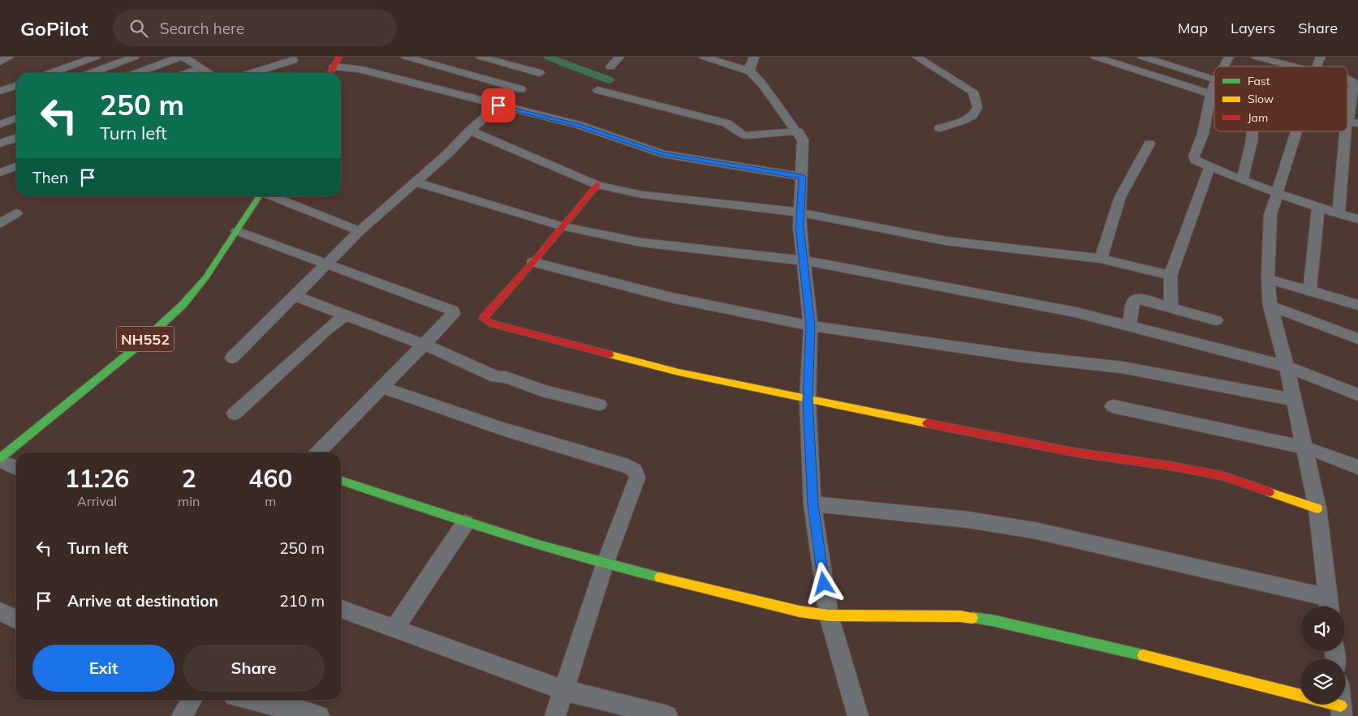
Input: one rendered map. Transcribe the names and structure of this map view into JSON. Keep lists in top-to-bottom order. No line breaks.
{"streets":{"main road":["NH552"]},"legend":["Fast","Slow","Jam"],"page":{"header":"GoPilot","search":"Search here","nav":["Map","Layers","Share"],"turn":["250 m","Turn left"],"then":"Then","eta":["11:26","Arrival","2","min","460","m"],"list":[{"name":"Turn left","value":"250 m"},{"name":"Arrive at destination","value":"210 m"}],"buttons":["Exit","Share"]}}
